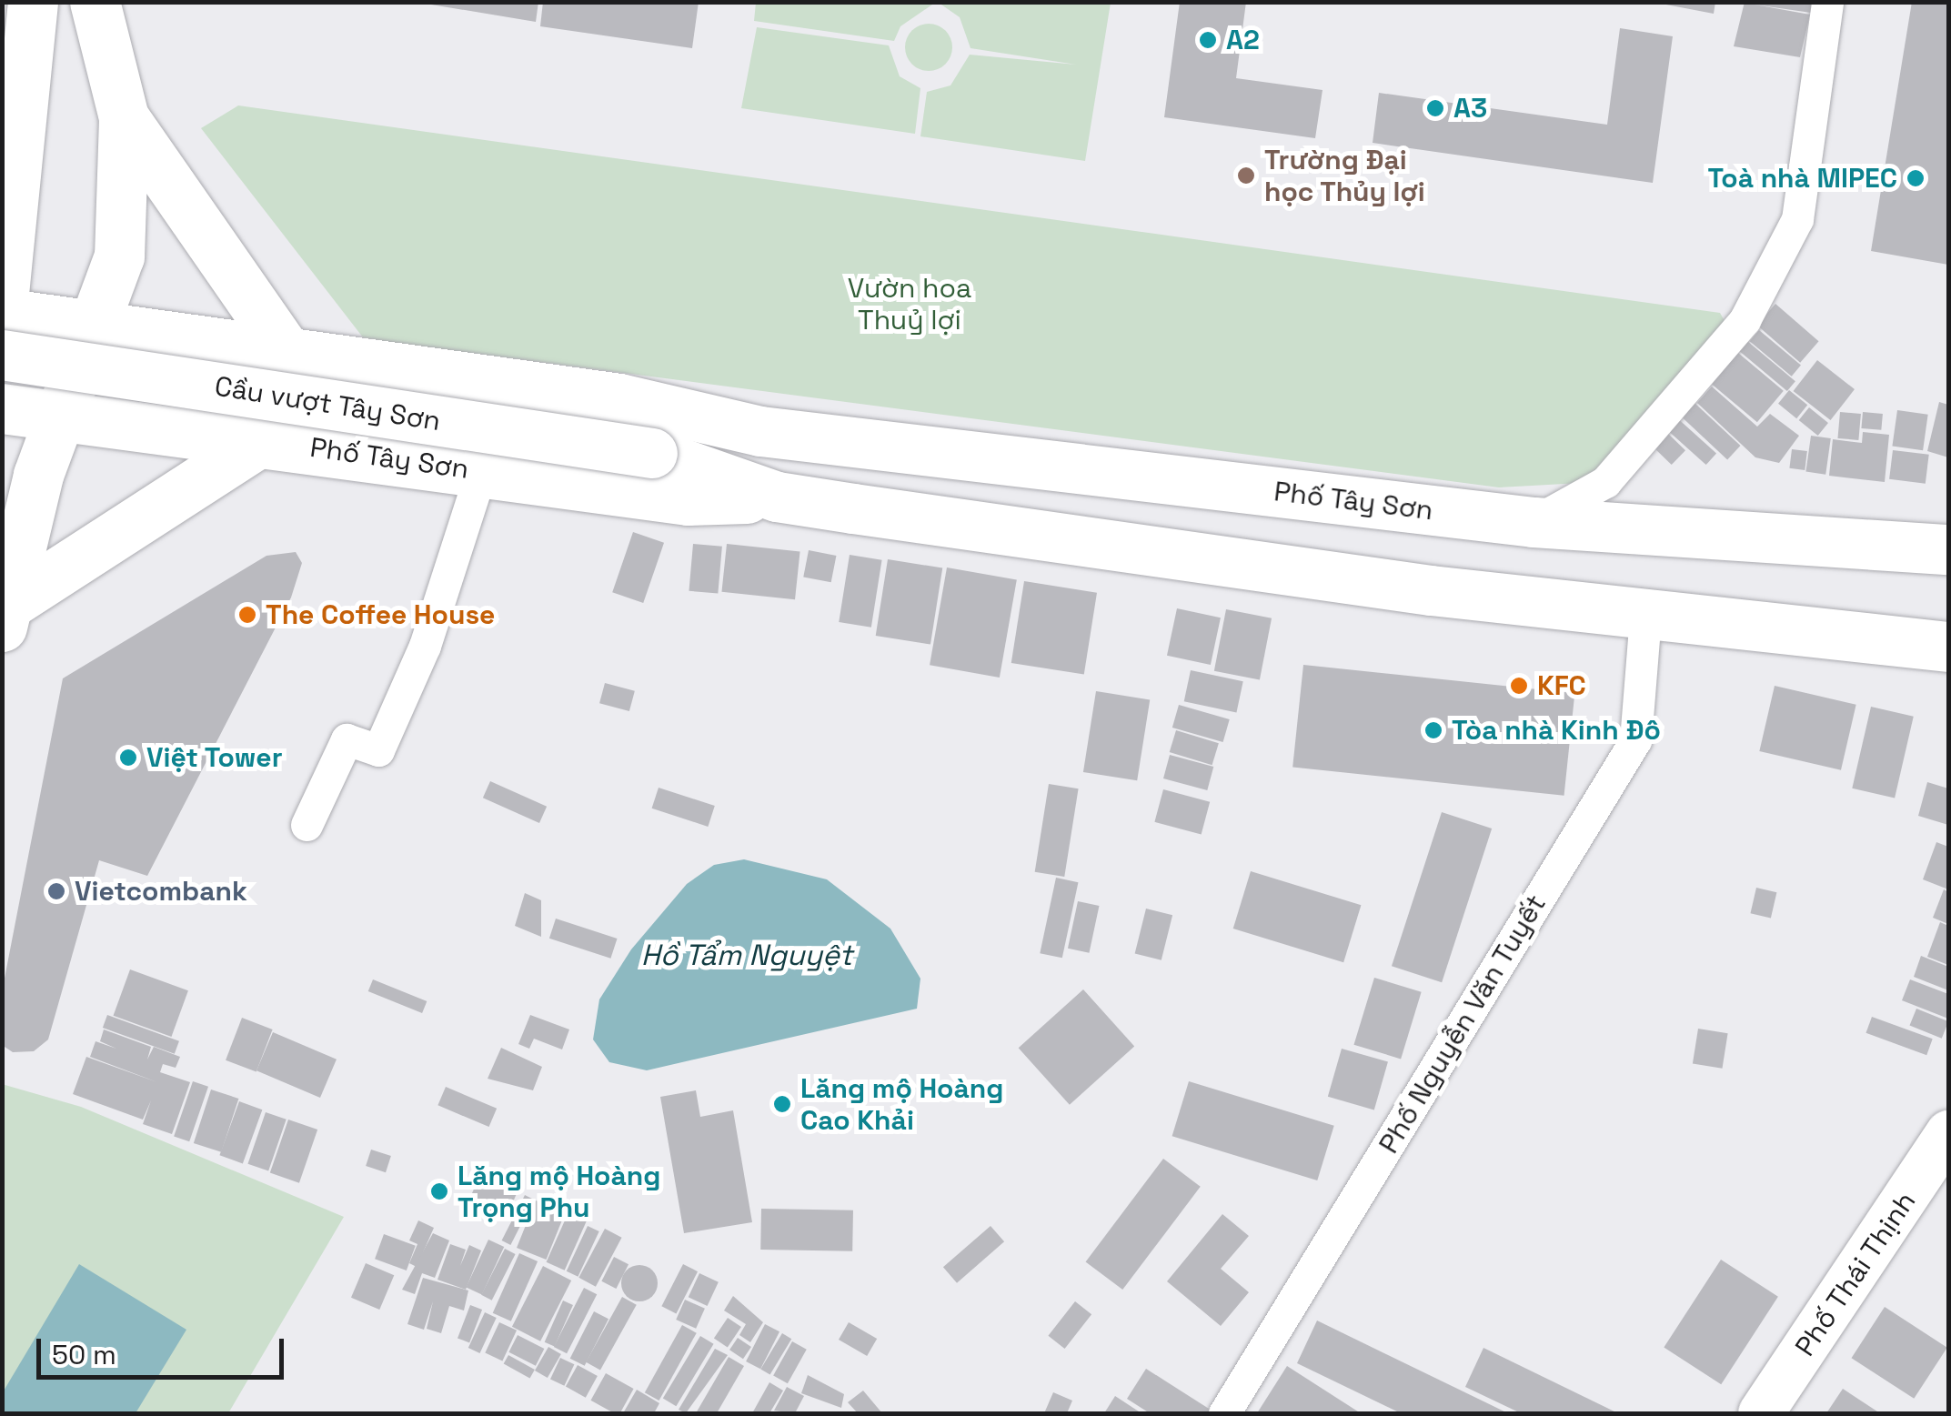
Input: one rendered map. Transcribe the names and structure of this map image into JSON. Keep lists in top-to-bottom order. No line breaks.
{"streets":{"main road":["Cầu vượt Tây Sơn","Phố Tây Sơn"],"street":["Phố Nguyễn Văn Tuyết","Phố Thái Thịnh"]},"crossings":[["Cầu vượt Tây Sơn","Phố Tây Sơn"],["Phố Tây Sơn","Phố Nguyễn Văn Tuyết"]],"water":["Hồ Tẩm Nguyệt"],"parks":["Vườn hoa Thuỷ lợi"],"places":["A2","A3","Trường Đại học Thủy lợi","Toà nhà MIPEC","The Coffee House","KFC","Tòa nhà Kinh Đô","Việt Tower","Vietcombank","Lăng mộ Hoàng Cao Khải","Lăng mộ Hoàng Trọng Phu"],"scale_bar":"50 m"}
